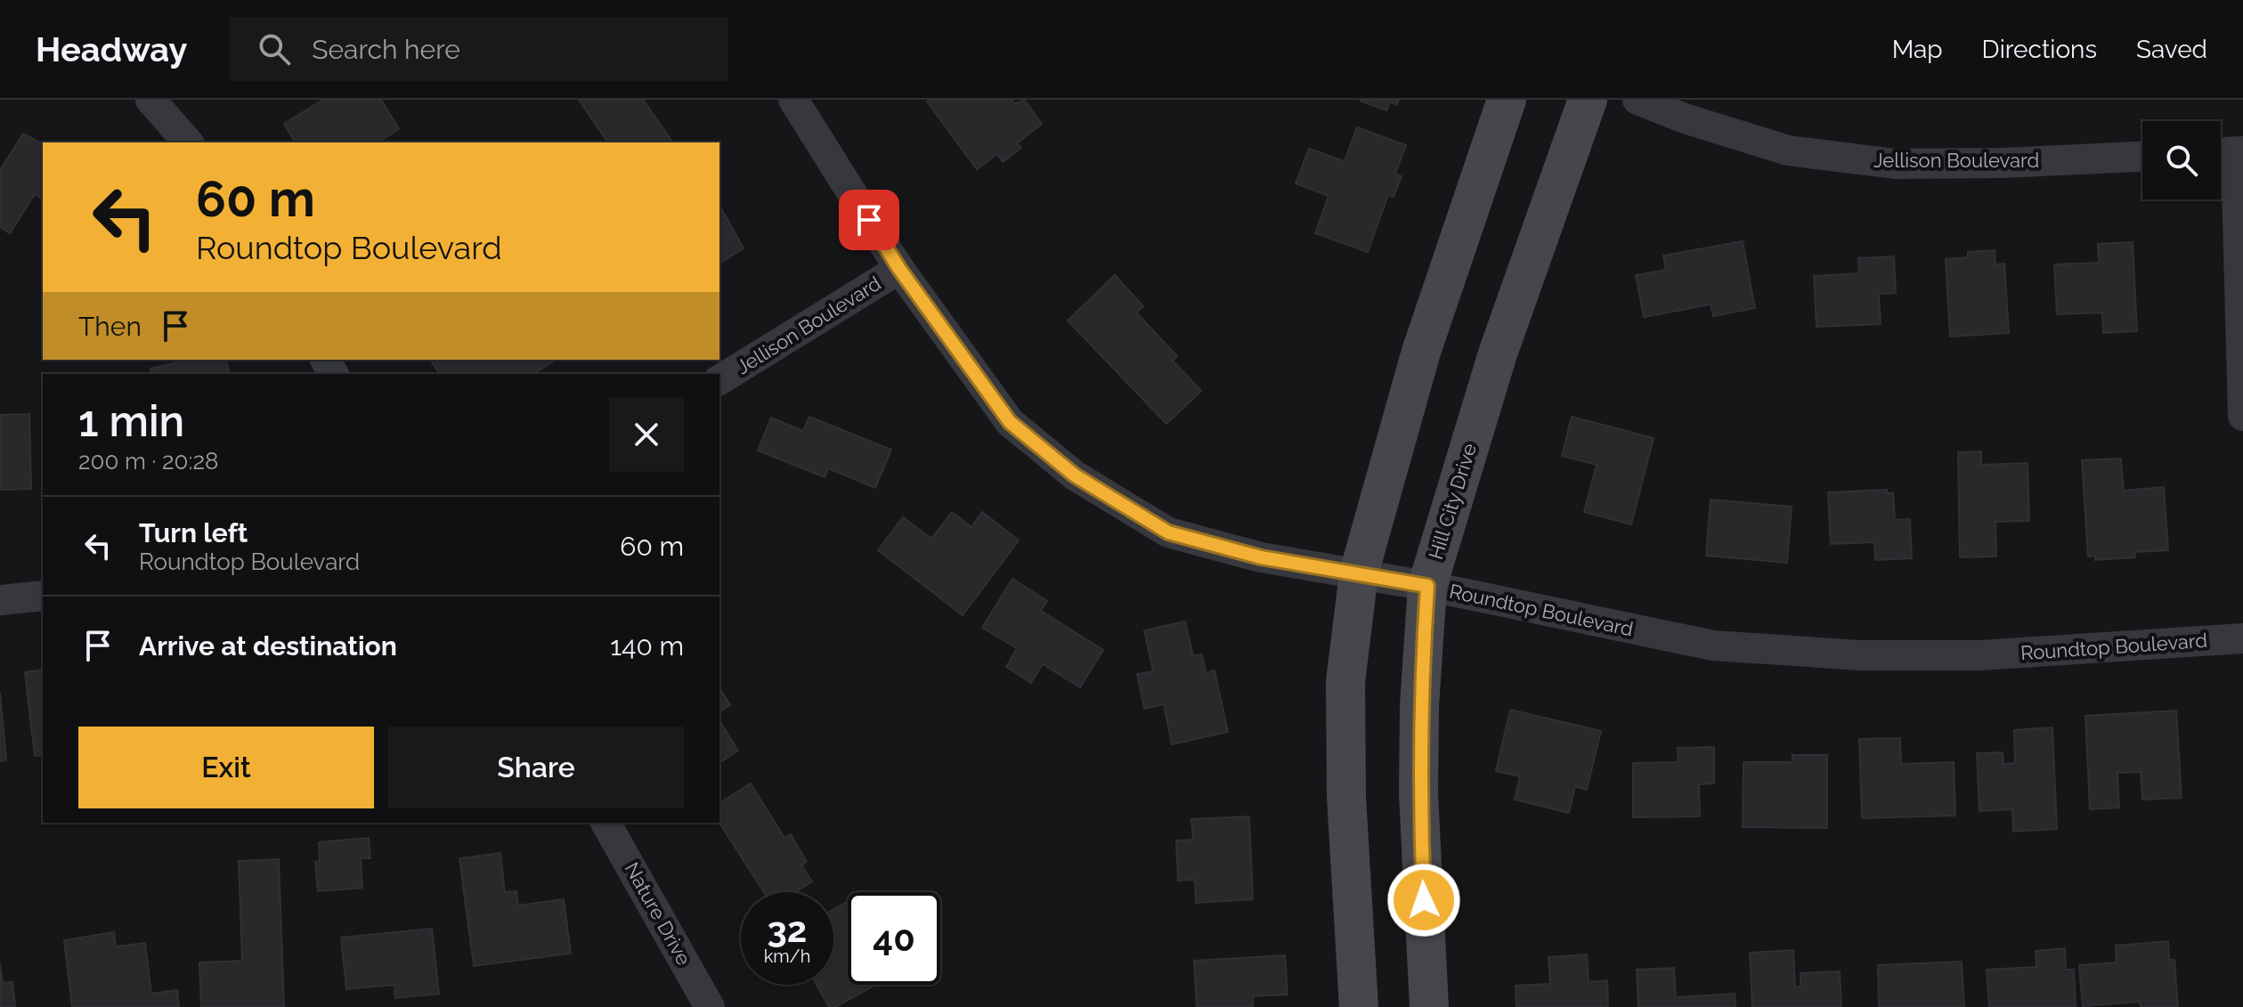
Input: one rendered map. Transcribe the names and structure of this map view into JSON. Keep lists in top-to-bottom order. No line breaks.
{"streets":{"street":["Jellison Boulevard","Hill City Drive","Roundtop Boulevard","Nature Drive"]},"crossings":[["Jellison Boulevard","Roundtop Boulevard"],["Hill City Drive","Roundtop Boulevard"]],"page":{"header":"Headway","search":"Search here","nav":["Map","Directions","Saved"],"turn":["60 m","Roundtop Boulevard"],"then":"Then","heading":["1 min","200 m · 20:28"],"list":[{"name":"Turn left","note":"Roundtop Boulevard","value":"60 m"},{"name":"Arrive at destination","value":"140 m"}],"buttons":["Exit","Share"],"speed":"32 km/h","limit":"40"}}
